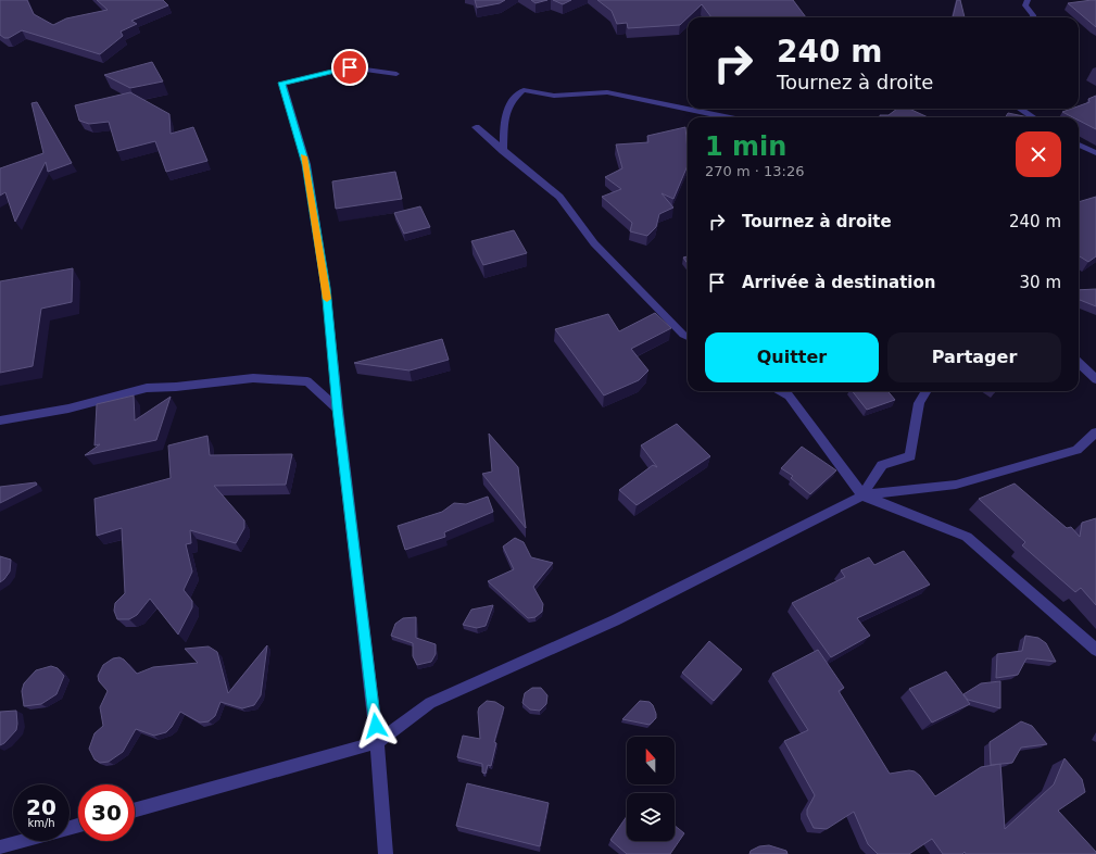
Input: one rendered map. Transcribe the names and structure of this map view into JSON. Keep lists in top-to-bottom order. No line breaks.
{"north":"top","page":{"turn":["240 m","Tournez à droite"],"heading":["1 min","270 m · 13:26"],"list":[{"name":"Tournez à droite","value":"240 m"},{"name":"Arrivée à destination","value":"30 m"}],"buttons":["Quitter","Partager"],"speed":"20 km/h","limit":"30"}}
